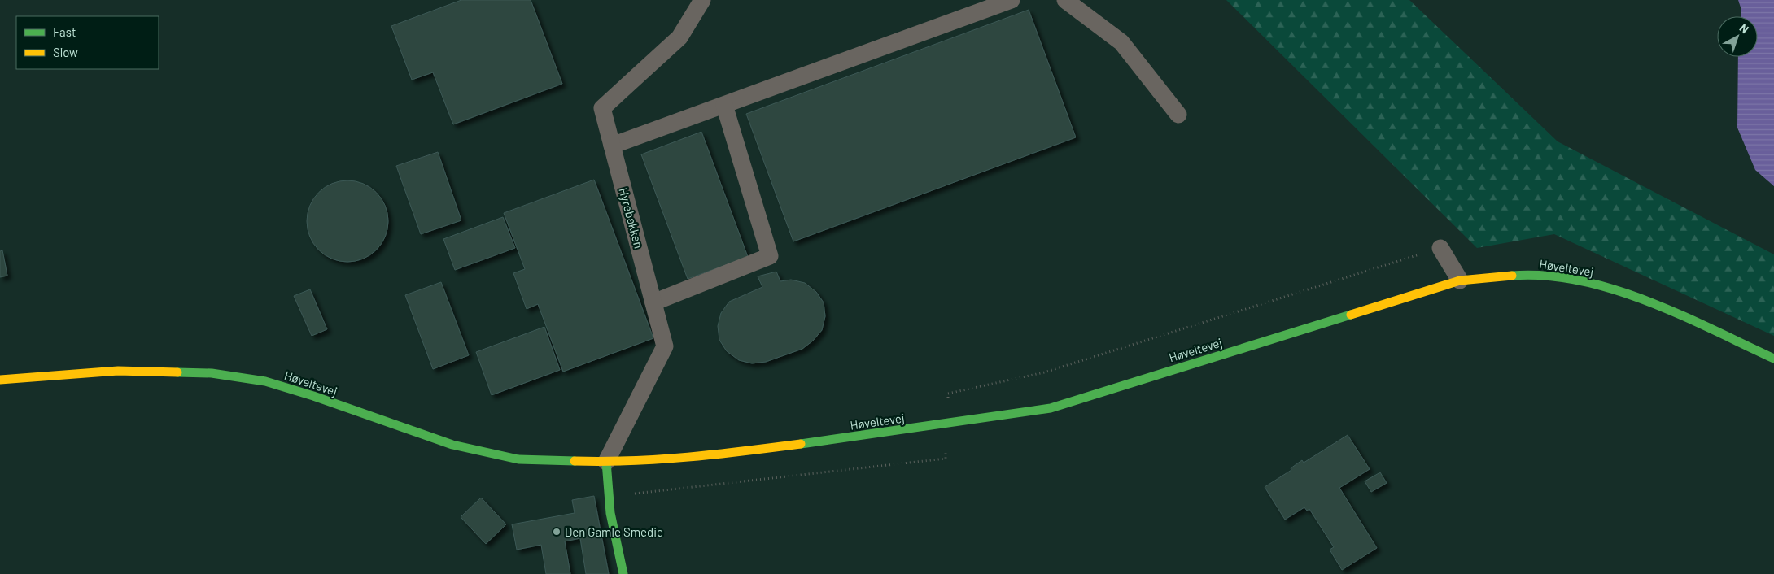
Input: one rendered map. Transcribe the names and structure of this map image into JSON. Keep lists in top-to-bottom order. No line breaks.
{"streets":{"street":["Høveltevej"],"lane":["Hyrebakken"]},"crossings":[["Hyrebakken","Høveltevej"]],"places":["Den Gamle Smedie"],"legend":["Fast","Slow"],"north":"top right"}
